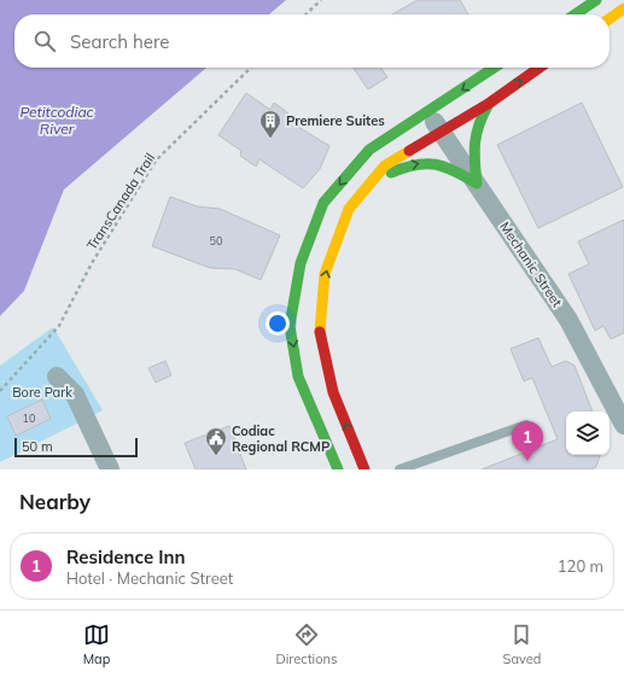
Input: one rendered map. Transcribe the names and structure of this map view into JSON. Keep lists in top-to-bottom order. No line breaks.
{"streets":{"street":["Mechanic Street"],"path":["TransCanada Trail"]},"water":["Petitcodiac River"],"parks":["Bore Park"],"places":{"building":["Premiere Suites"],"public building":["Codiac Regional RCMP"]},"house_numbers":["50","10"],"scale_bar":"50 m","page":{"search":"Search here","pins":"1","scale":"50 m","heading":"Nearby","list":[{"mark":"1","name":"Residence Inn","note":"Hotel · Mechanic Street","value":"120 m"}],"nav":["Map","Directions","Saved"]}}
